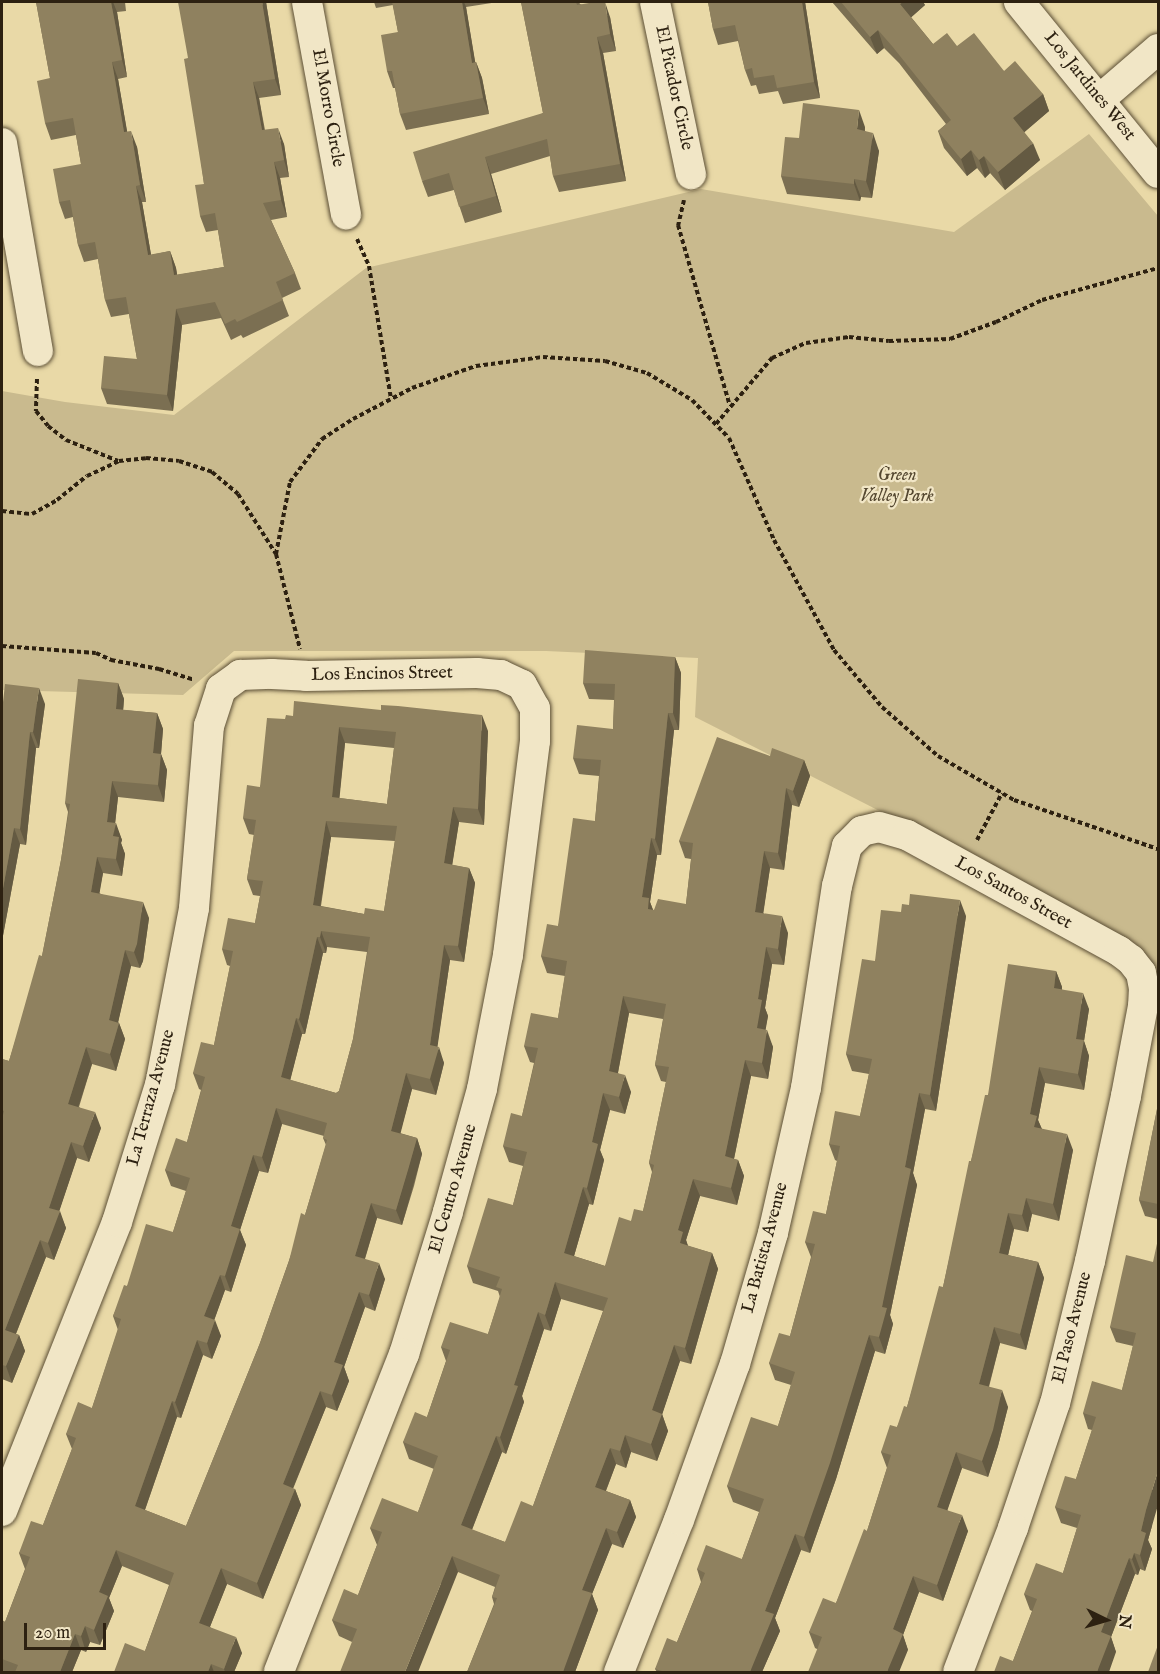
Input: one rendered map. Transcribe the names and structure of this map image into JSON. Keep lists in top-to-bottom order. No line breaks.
{"streets":{"street":["Los Jardines West","El Picador Circle","El Morro Circle","Los Encinos Street","Los Santos Street","La Terraza Avenue","El Centro Avenue","La Batista Avenue","El Paso Avenue"]},"crossings":[["Los Encinos Street","La Terraza Avenue"],["Los Encinos Street","El Centro Avenue"],["Los Santos Street","La Batista Avenue"],["Los Santos Street","El Paso Avenue"]],"parks":["Green Valley Park"],"scale_bar":"20 m","north":"right"}
